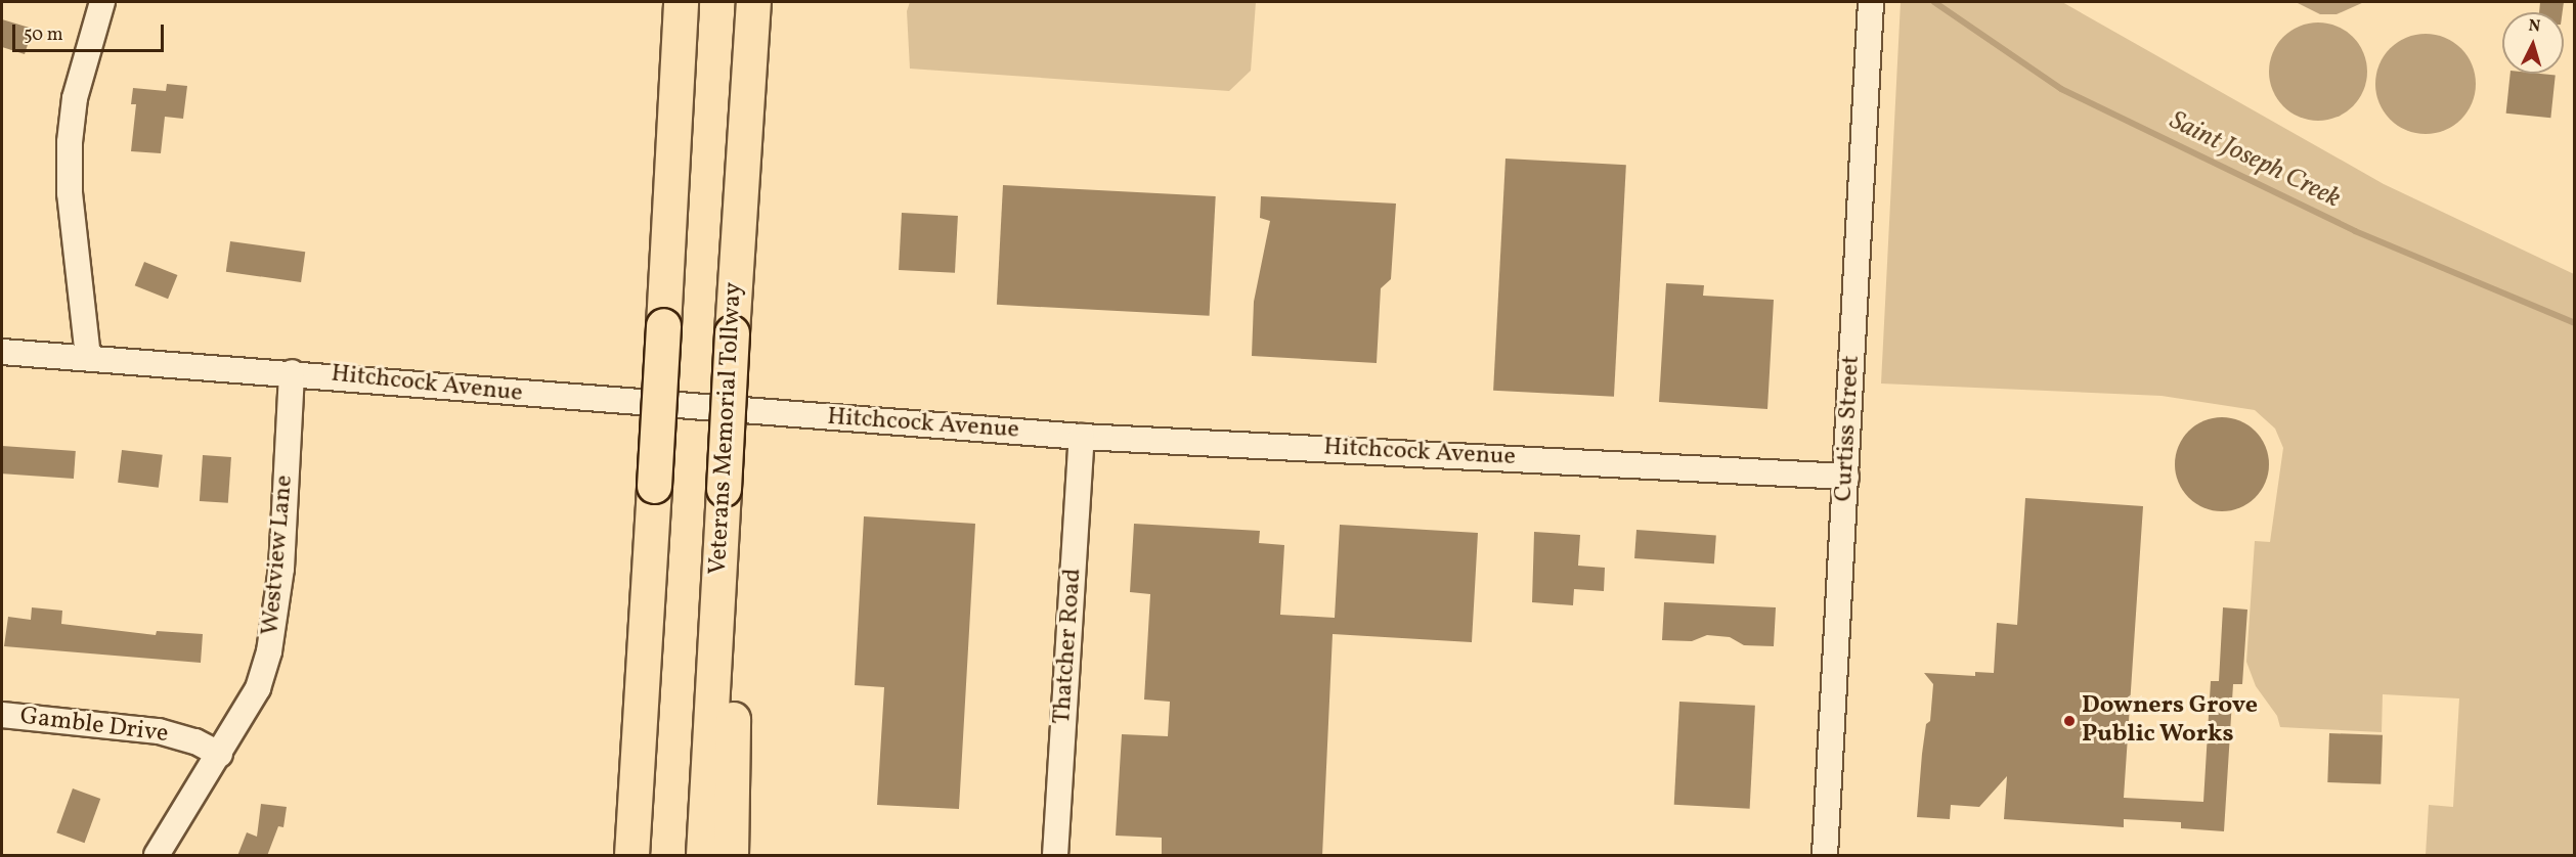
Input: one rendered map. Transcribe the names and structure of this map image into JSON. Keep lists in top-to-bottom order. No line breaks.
{"streets":{"highway":["Veterans Memorial Tollway"],"street":["Hitchcock Avenue","Curtiss Street","Westview Lane","Thatcher Road","Gamble Drive"]},"crossings":[["Hitchcock Avenue","Curtiss Street"],["Hitchcock Avenue","Westview Lane"],["Hitchcock Avenue","Thatcher Road"],["Westview Lane","Gamble Drive"]],"water":["Saint Joseph Creek"],"places":["Downers Grove Public Works"],"scale_bar":"50 m","north":"top"}
